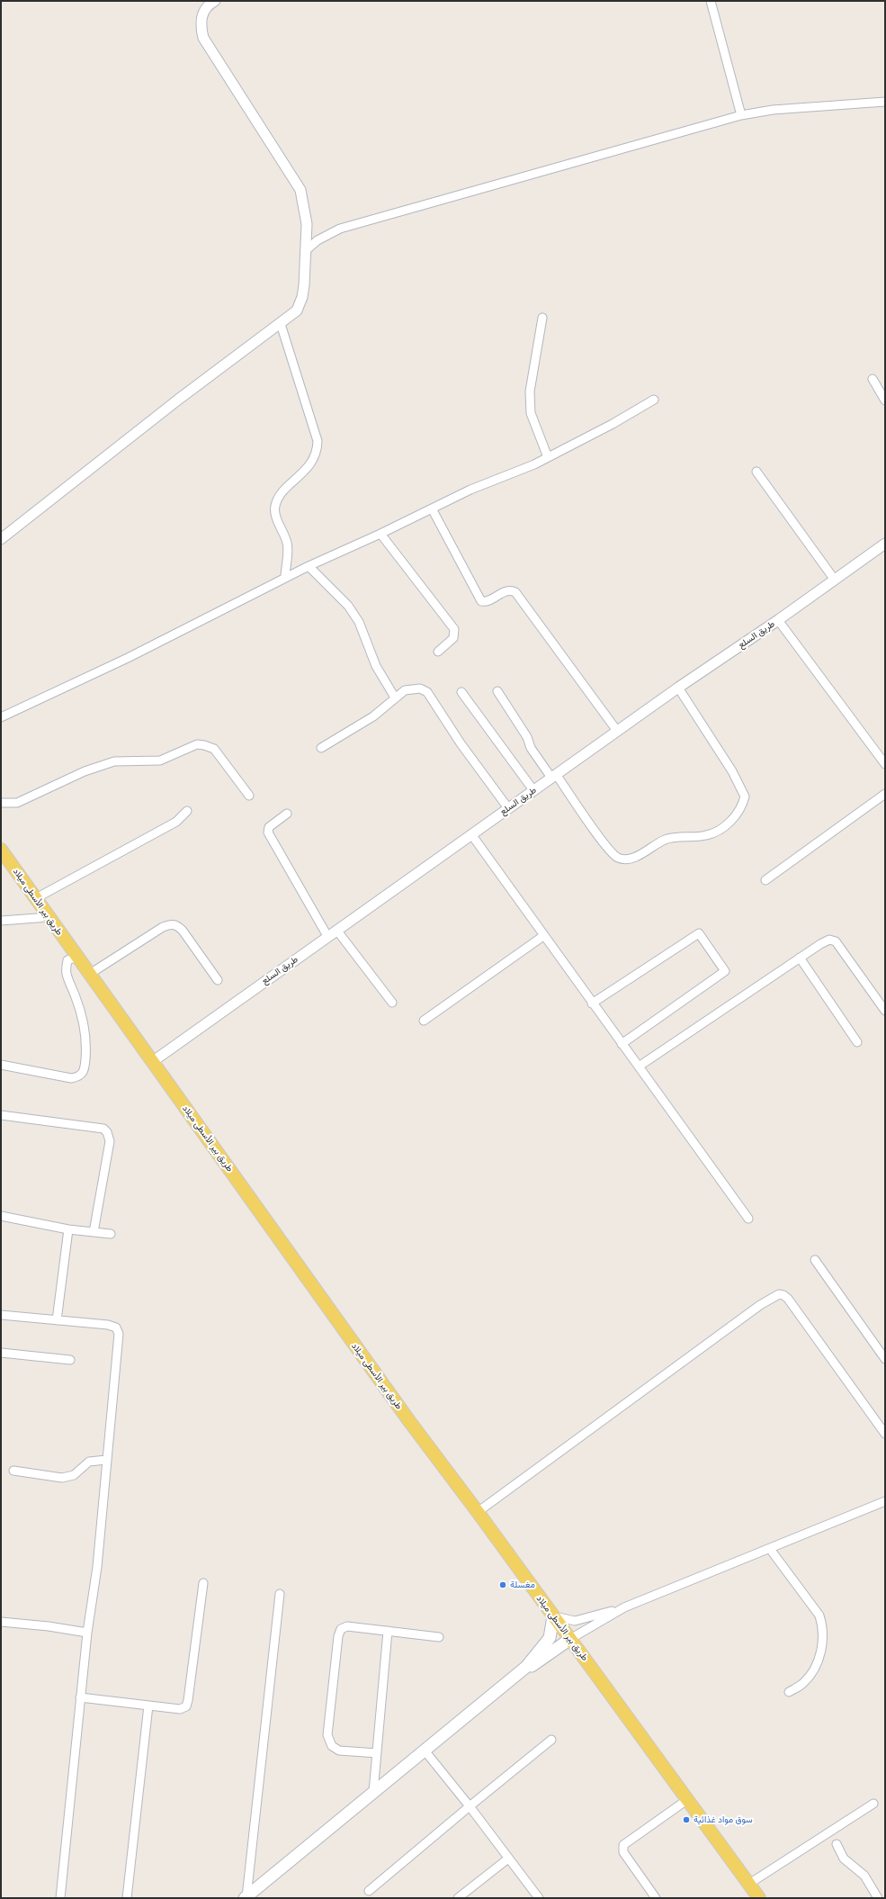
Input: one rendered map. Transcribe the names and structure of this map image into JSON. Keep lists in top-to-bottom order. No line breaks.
{"streets":{"main road":["طريق بير الأسطى ميلاد"],"street":["طريق السلع"]},"crossings":[["طريق السلع","طريق بير الأسطى ميلاد"]],"places":["مغسلة","سوق مواد غذائية"]}
